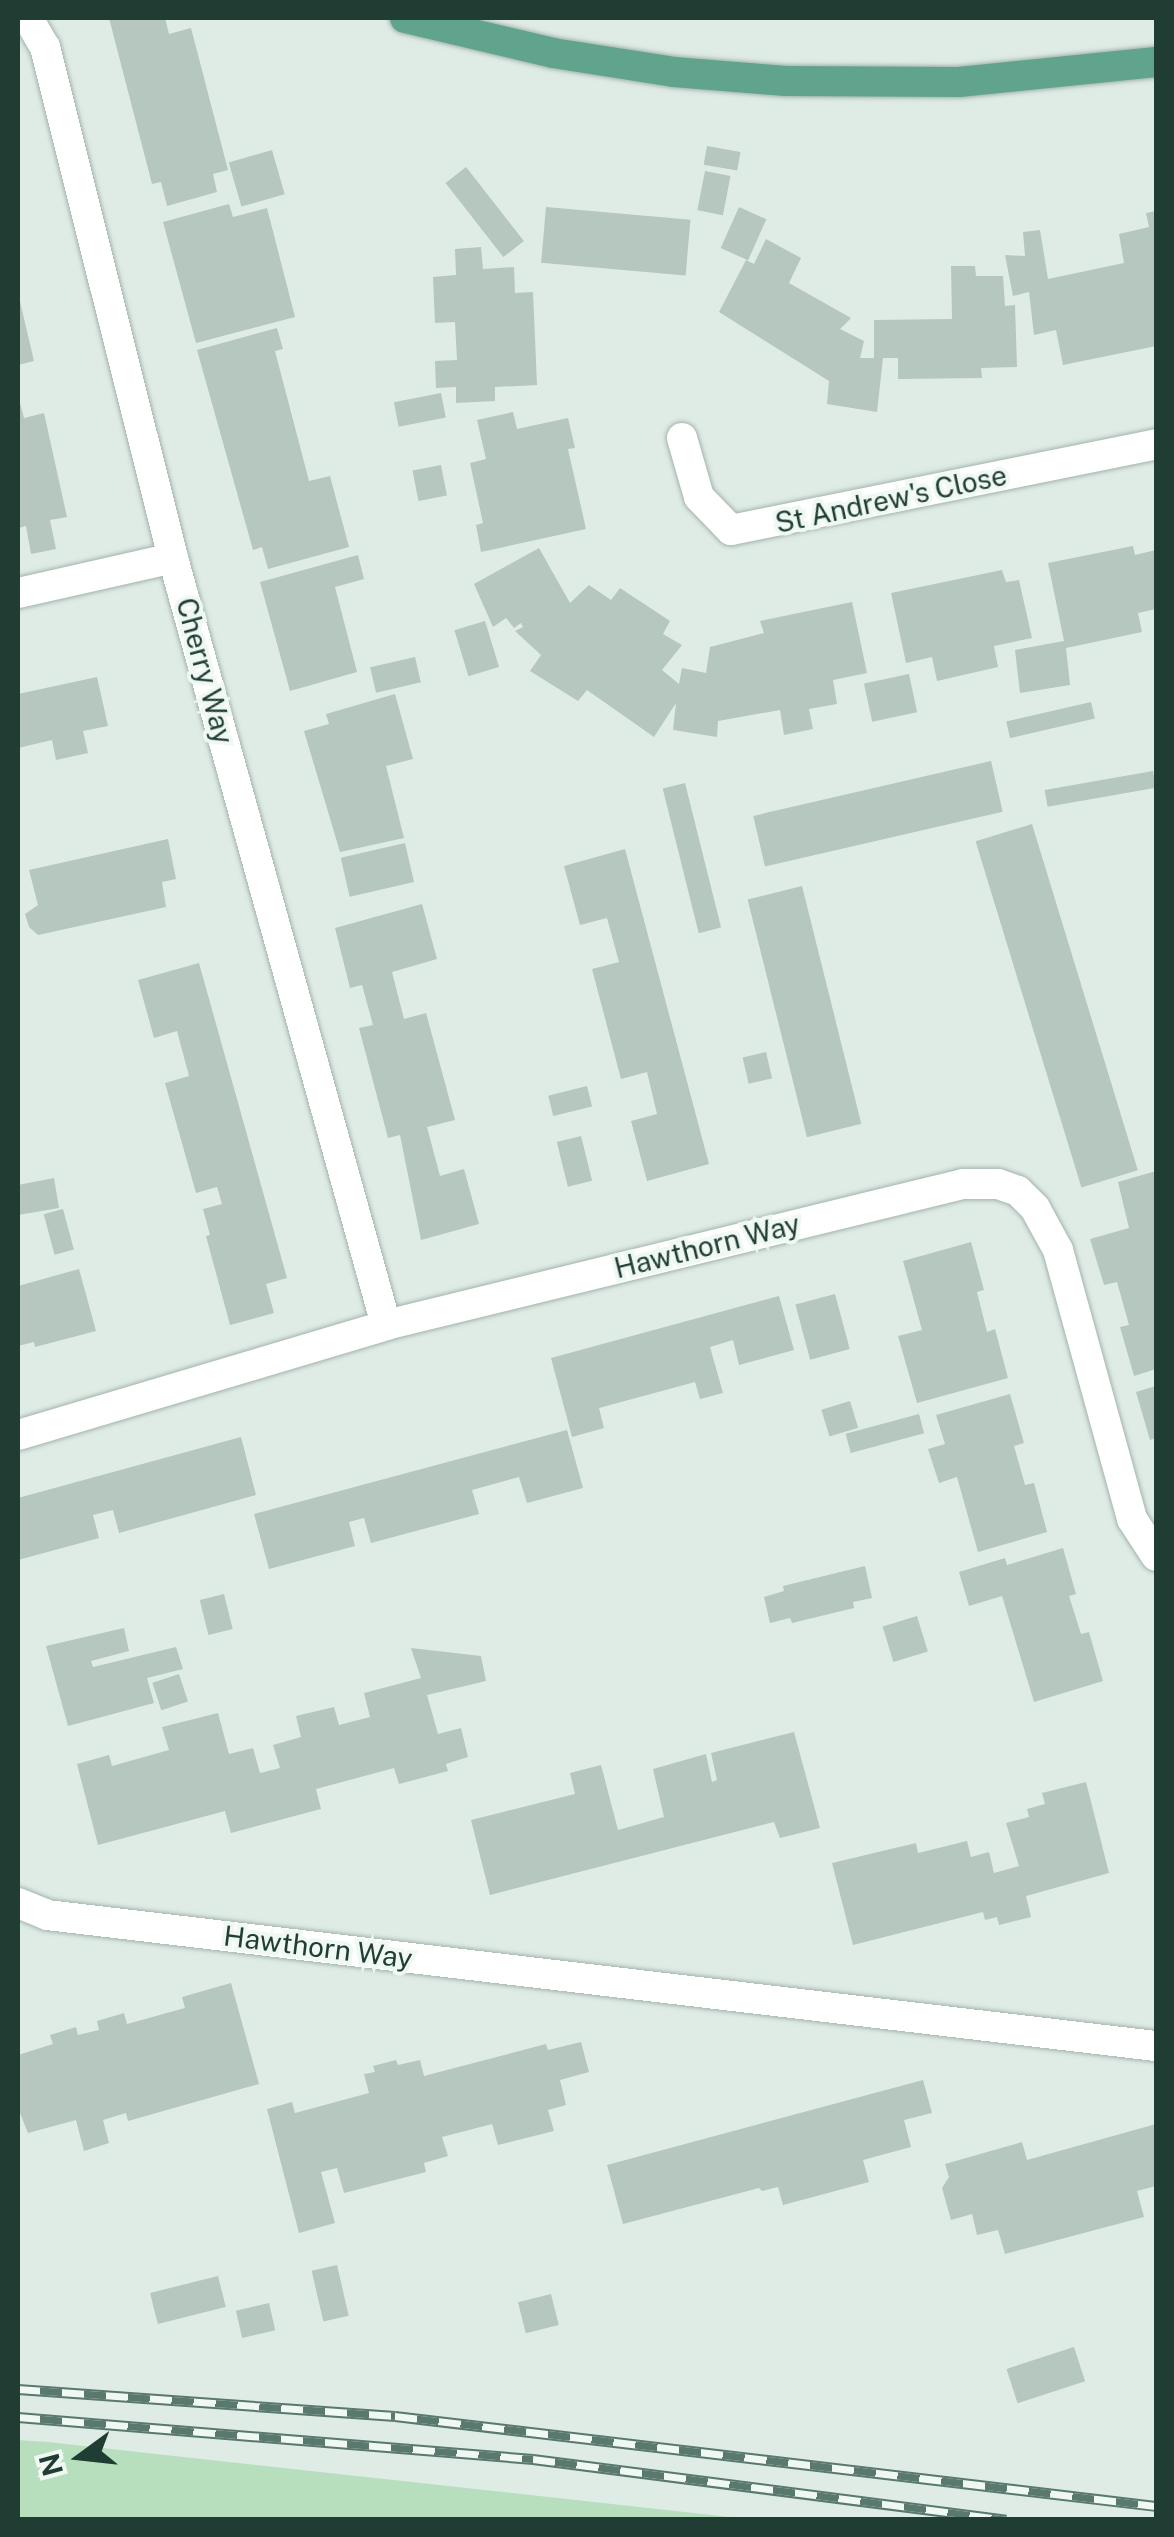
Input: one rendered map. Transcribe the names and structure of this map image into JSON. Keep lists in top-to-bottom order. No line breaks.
{"streets":{"street":["St Andrew's Close","Cherry Way","Hawthorn Way"]},"crossings":[["Cherry Way","Hawthorn Way"]],"north":"left"}
